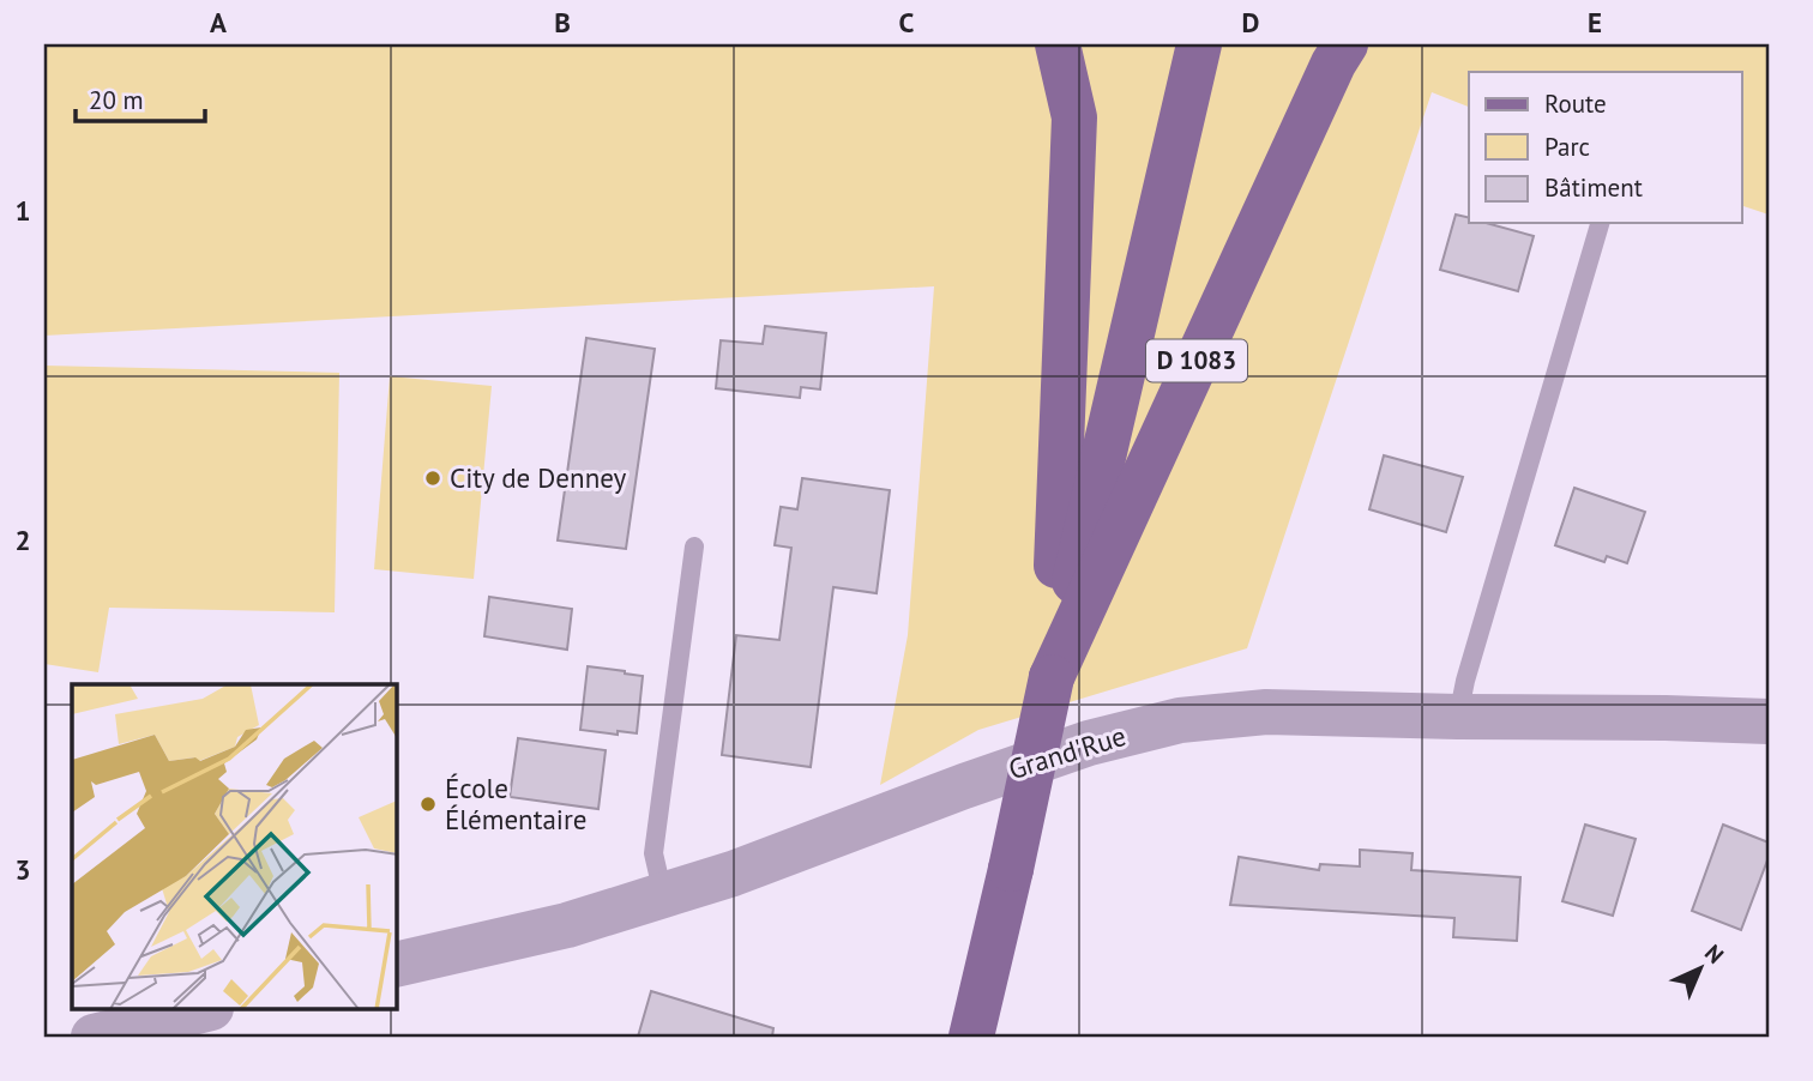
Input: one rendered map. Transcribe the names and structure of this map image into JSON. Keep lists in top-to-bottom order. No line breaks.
{"streets":{"main road":["D 1083"],"street":["Grand'Rue"]},"places":["City de Denney","École Élémentaire"],"legend":["Route","Parc","Bâtiment"],"scale_bar":"20 m","north":"top right","grid":{"columns":["A","B","C","D","E"],"rows":["1","2","3"]}}
